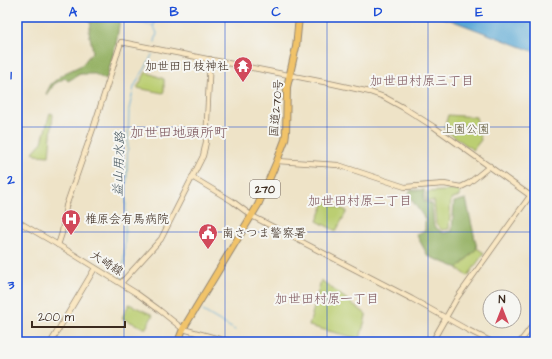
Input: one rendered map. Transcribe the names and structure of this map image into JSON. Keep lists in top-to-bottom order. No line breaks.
{"streets":{"highway":["国道270号","270"],"street":["大崎線"]},"crossings":[["国道270号","大崎線"]],"districts":["加世田村原三丁目","加世田地頭所町","加世田村原二丁目","加世田村原一丁目"],"water":["益山用水路"],"parks":["上園公園"],"places":{"temple":["加世田日枝神社"],"hospital":["椎原会有馬病院"],"public building":["南さつま警察署"]},"scale_bar":"200 m","north":"top","grid":{"columns":["A","B","C","D","E"],"rows":["1","2","3"]}}
